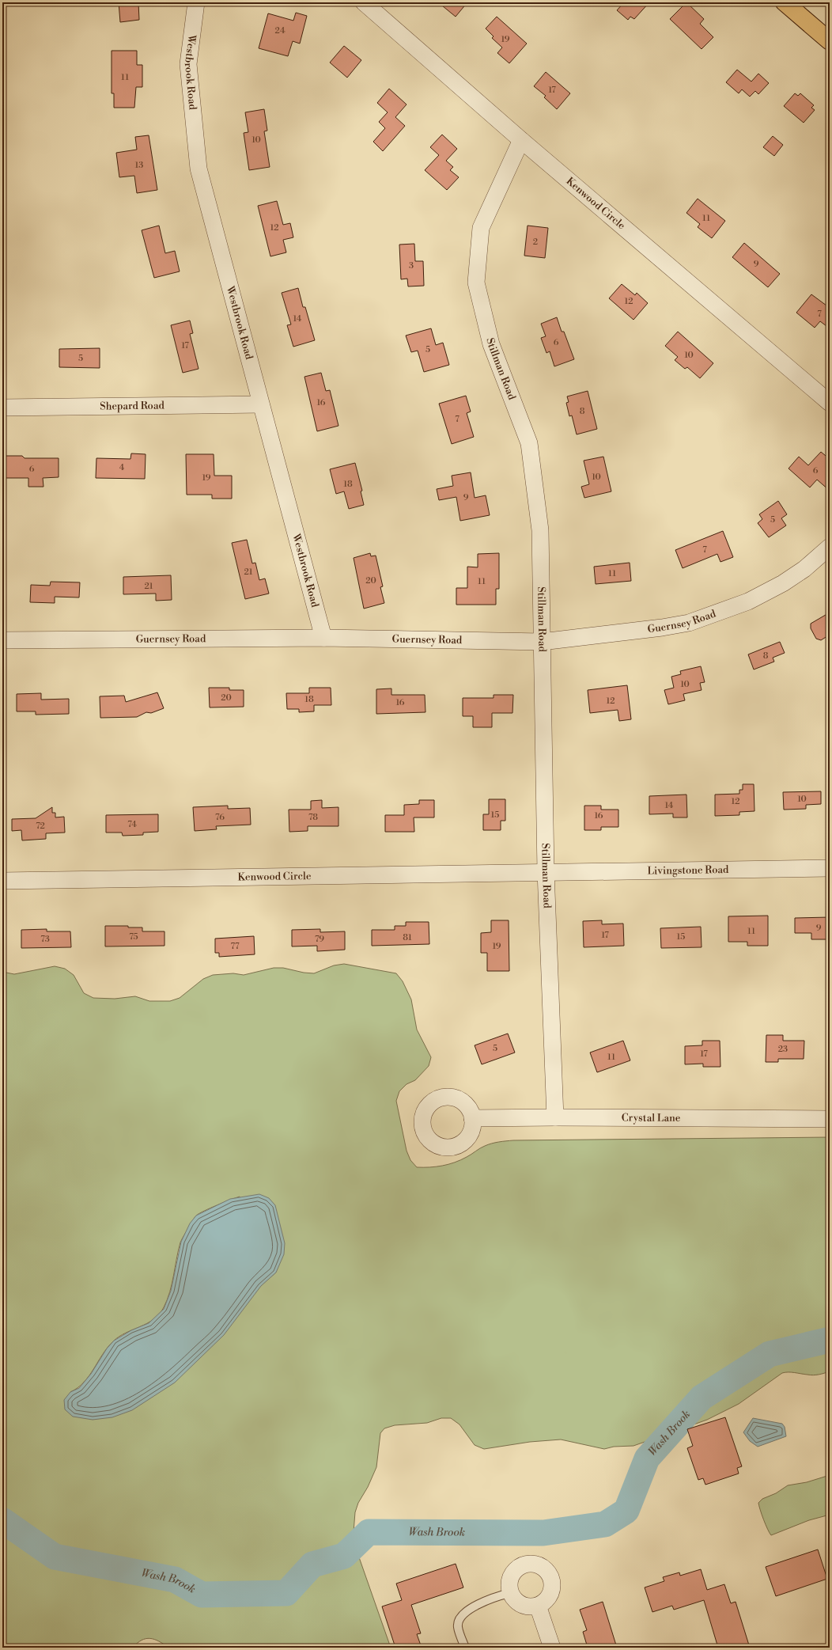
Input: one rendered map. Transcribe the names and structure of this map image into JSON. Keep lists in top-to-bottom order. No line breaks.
{"streets":{"street":["Westbrook Road","Kenwood Circle","Stillman Road","Shepard Road","Guernsey Road","Livingstone Road","Crystal Lane"]},"crossings":[["Westbrook Road","Shepard Road"],["Westbrook Road","Guernsey Road"],["Kenwood Circle","Stillman Road"],["Kenwood Circle","Livingstone Road"],["Stillman Road","Guernsey Road"],["Stillman Road","Livingstone Road"],["Stillman Road","Crystal Lane"]],"water":["Wash Brook"],"house_numbers":["24","19","11","17","10","13","11","12","2","9","3","12","7","14","6","17","5","10","5","16","8","7","4","6","6","10","19","18","9","5","7","21","11","20","11","21","8","10","20","18","12","16","10","12","14","15","16","76","78","74","72","9","11","17","75","15","81","73","79","77","19","5","23","17","11"]}
